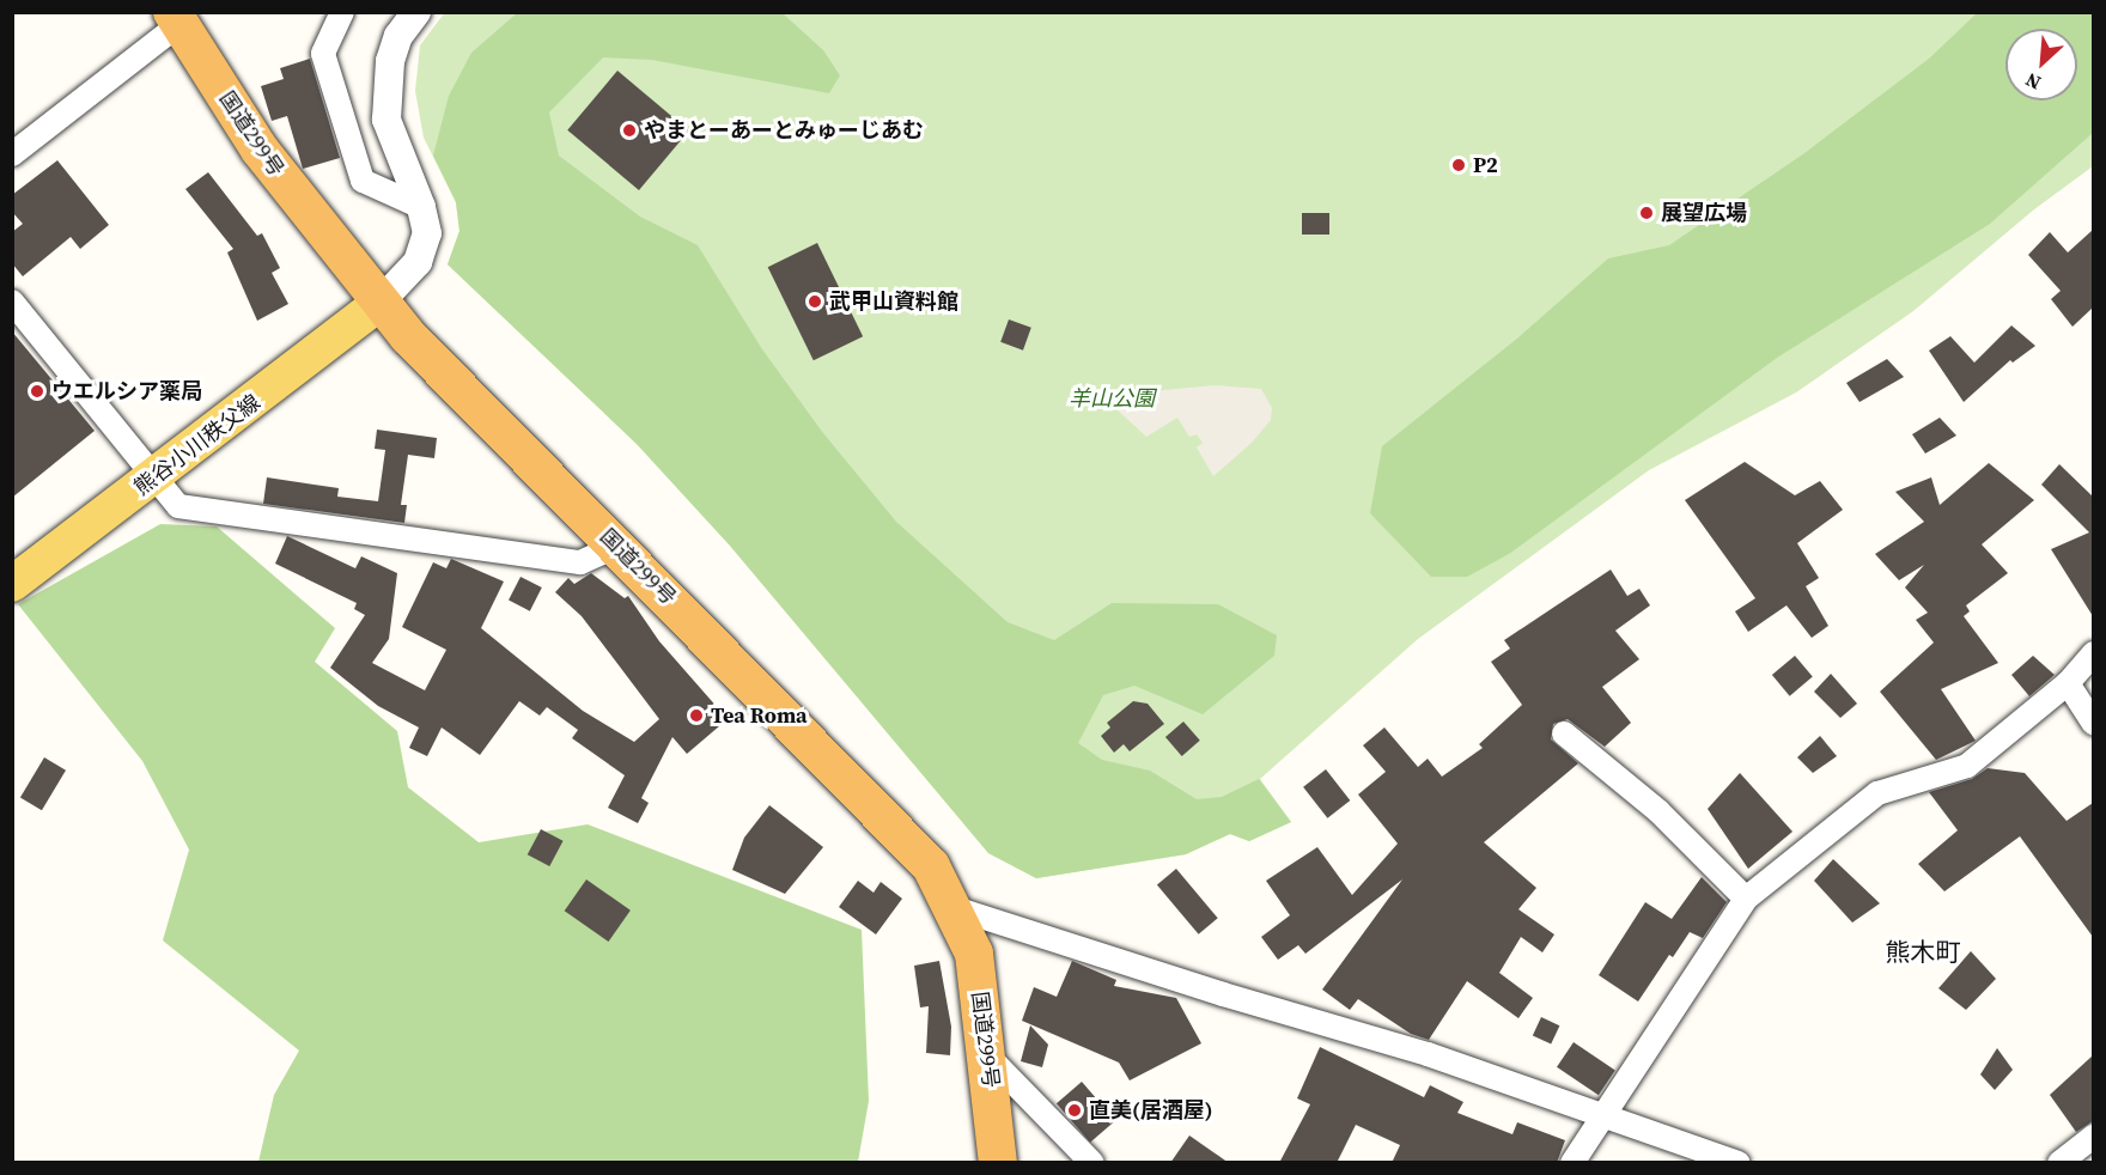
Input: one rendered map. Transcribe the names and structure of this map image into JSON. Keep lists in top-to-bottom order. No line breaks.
{"streets":{"highway":["国道299号"],"main road":["熊谷小川秩父線"]},"crossings":[["国道299号","熊谷小川秩父線"]],"districts":["熊木町"],"parks":["羊山公園"],"places":["やまとーあーとみゅーじあむ","P2","展望広場","武甲山資料館","ウエルシア薬局","Tea Roma","直美(居酒屋)"],"north":"bottom left"}
